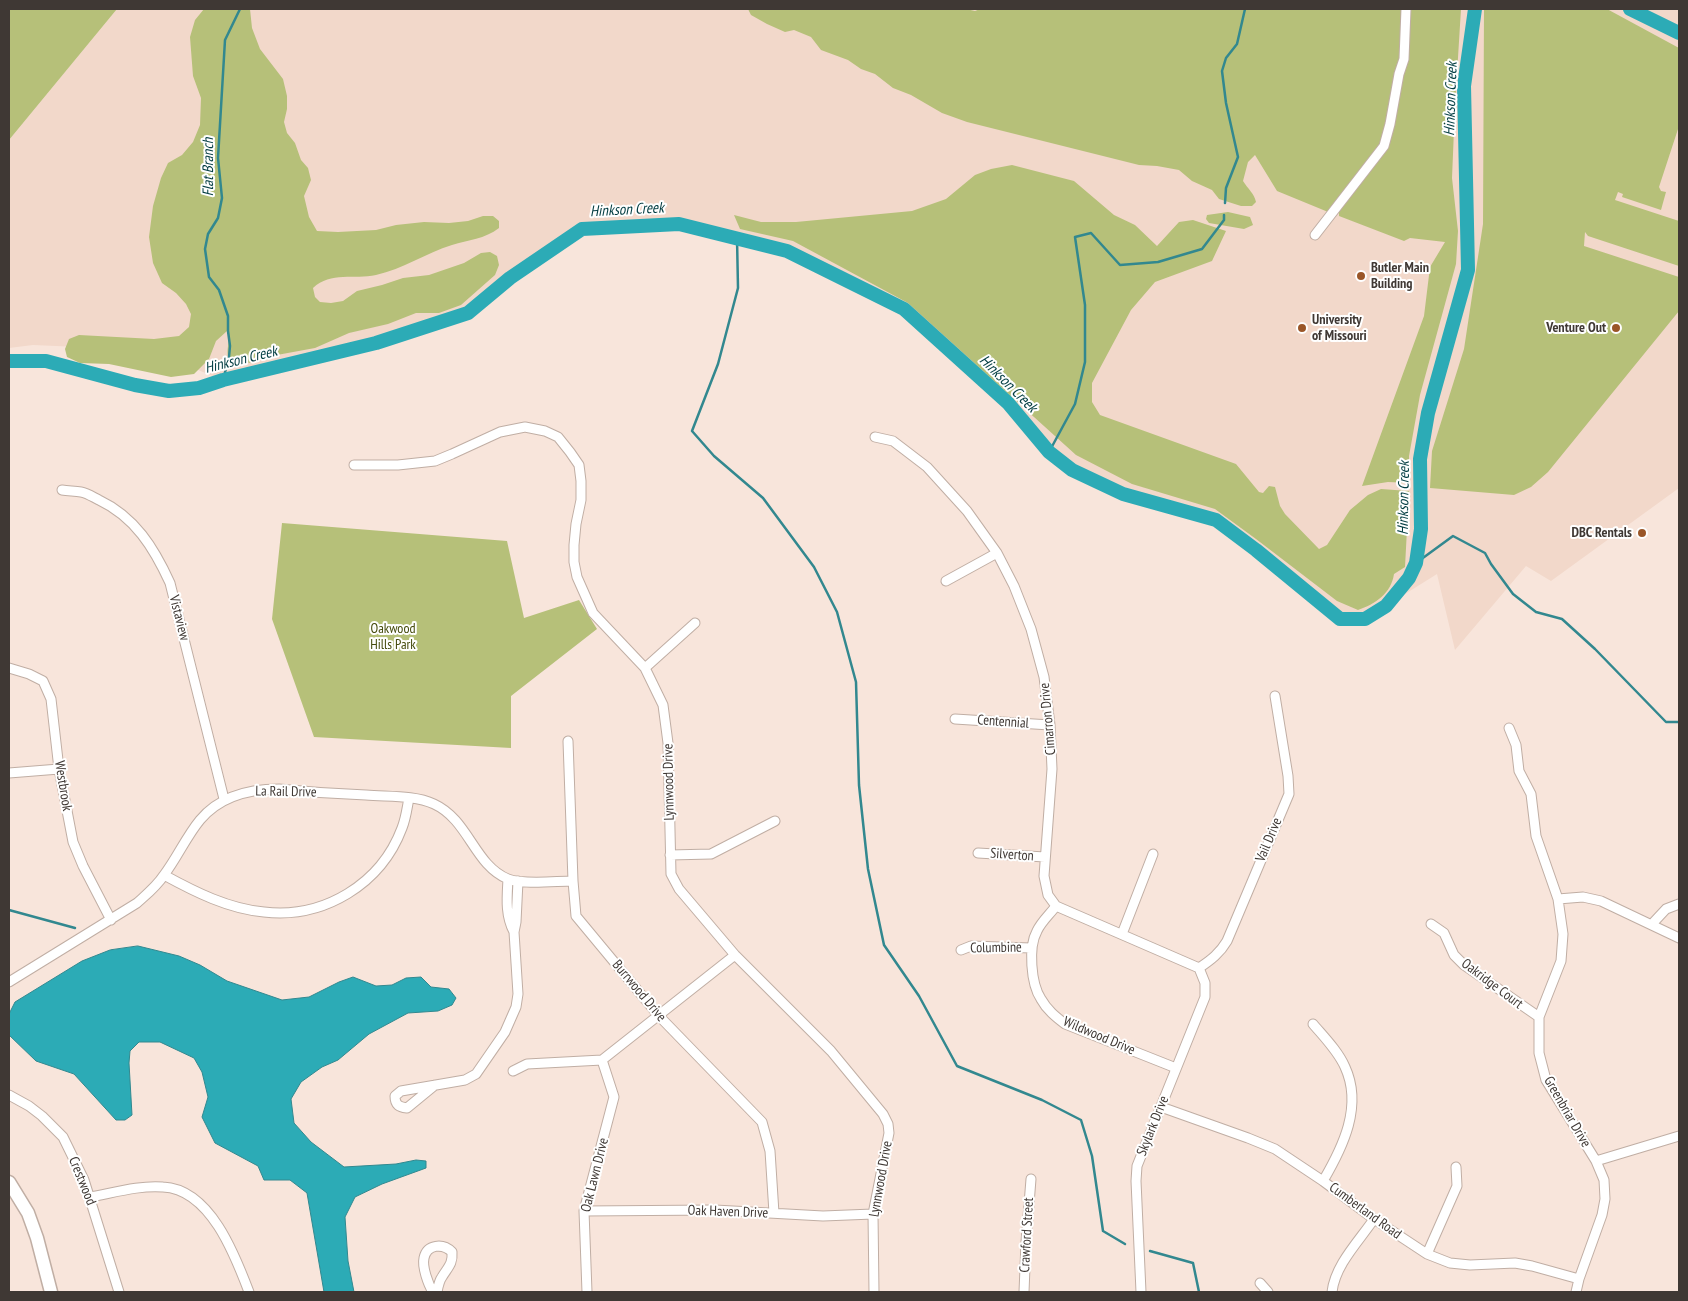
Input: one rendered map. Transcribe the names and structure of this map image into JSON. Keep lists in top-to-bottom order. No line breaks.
{"streets":{"street":["Vistaview","Cimarron Drive","Centennial","Lynnwood Drive","Westbrook","La Rail Drive","Vail Drive","Silverton","Columbine","Oakridge Court","Burrwood Drive","Wildwood Drive","Greenbriar Drive","Skylark Drive","Oak Lawn Drive","Crestwood","Cumberland Road","Oak Haven Drive","Crawford Street"]},"crossings":[["Vistaview","La Rail Drive"],["Cimarron Drive","Centennial"],["Cimarron Drive","Silverton"],["Cimarron Drive","Wildwood Drive"],["Lynnwood Drive","Oak Haven Drive"],["Westbrook","La Rail Drive"],["La Rail Drive","Burrwood Drive"],["Vail Drive","Skylark Drive"],["Columbine","Wildwood Drive"],["Oakridge Court","Greenbriar Drive"],["Burrwood Drive","Oak Haven Drive"],["Wildwood Drive","Skylark Drive"],["Greenbriar Drive","Cumberland Road"],["Skylark Drive","Cumberland Road"],["Oak Lawn Drive","Oak Haven Drive"]],"water":["Hinkson Creek","Flat Branch"],"parks":["Oakwood Hills Park"],"places":["Butler Main Building","University of Missouri","Venture Out","DBC Rentals"]}
